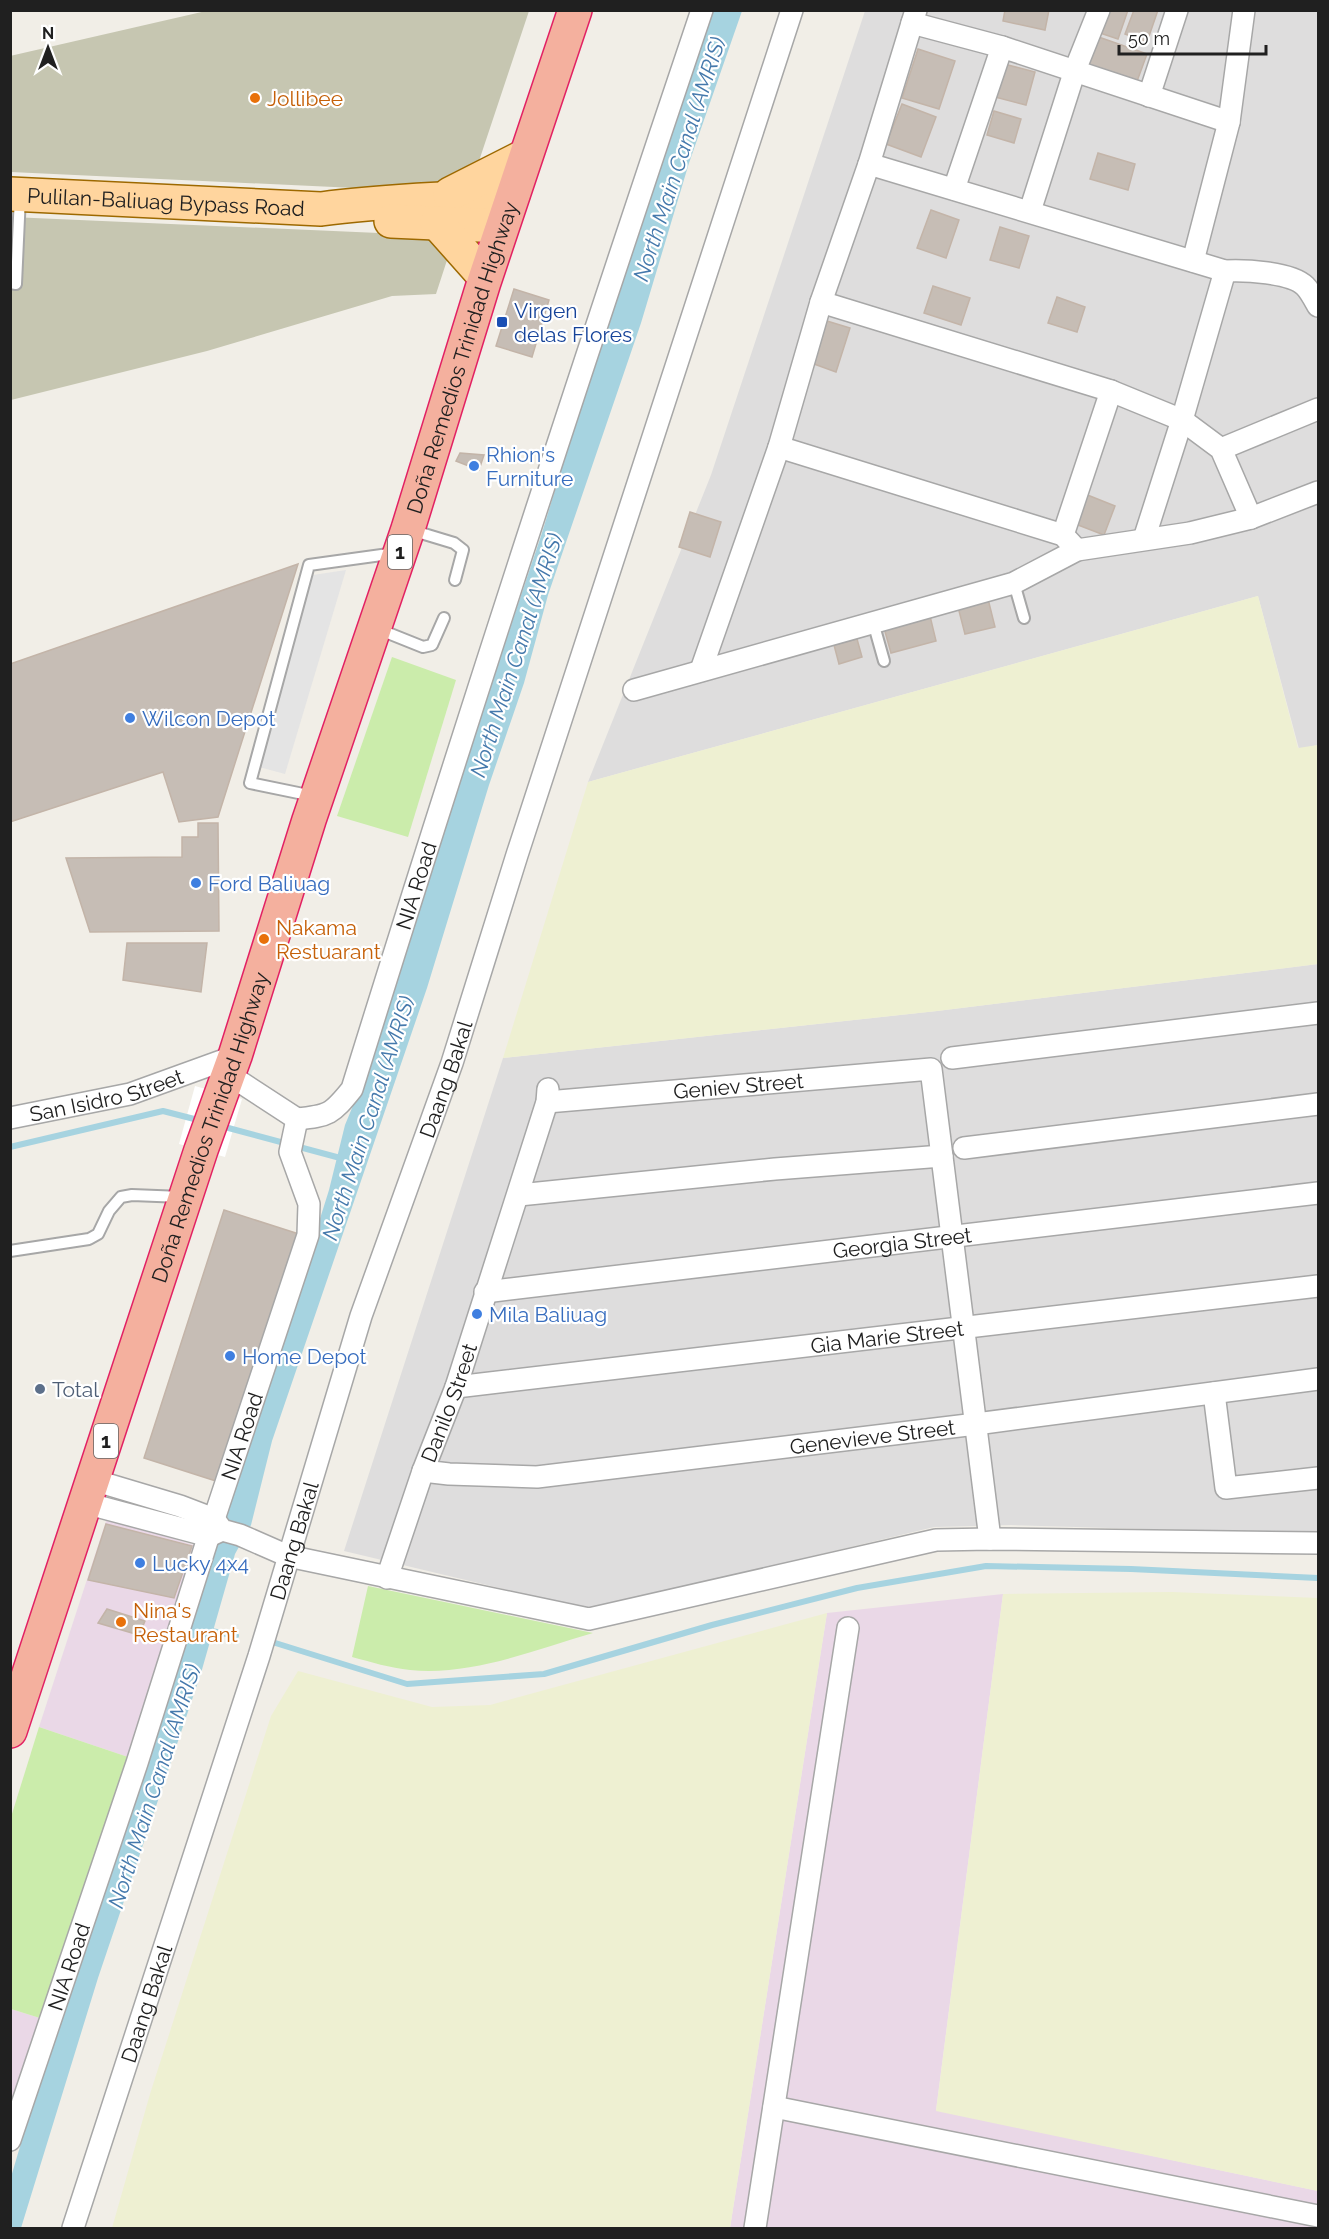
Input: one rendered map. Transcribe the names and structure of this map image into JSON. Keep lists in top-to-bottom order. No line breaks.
{"streets":{"highway":["Doña Remedios Trinidad Highway","1"],"main road":["Pulilan-Baliuag Bypass Road"],"street":["NIA Road","Daang Bakal","Geniev Street","San Isidro Street","Georgia Street","Gia Marie Street","Danilo Street","Genevieve Street"]},"crossings":[["Pulilan-Baliuag Bypass Road","Doña Remedios Trinidad Highway"],["Doña Remedios Trinidad Highway","San Isidro Street"],["Geniev Street","Danilo Street"],["Georgia Street","Danilo Street"],["Gia Marie Street","Danilo Street"],["Danilo Street","Genevieve Street"]],"water":["North Main Canal (AMRIS)"],"places":{"other":["Jollibee","Rhion's Furniture","Wilcon Depot","Ford Baliuag","Nakama Restuarant","Mila Baliuag","Home Depot","Total","Lucky 4x4","Nina's Restaurant"],"transit":["Virgen delas Flores"]},"scale_bar":"50 m","north":"top"}
